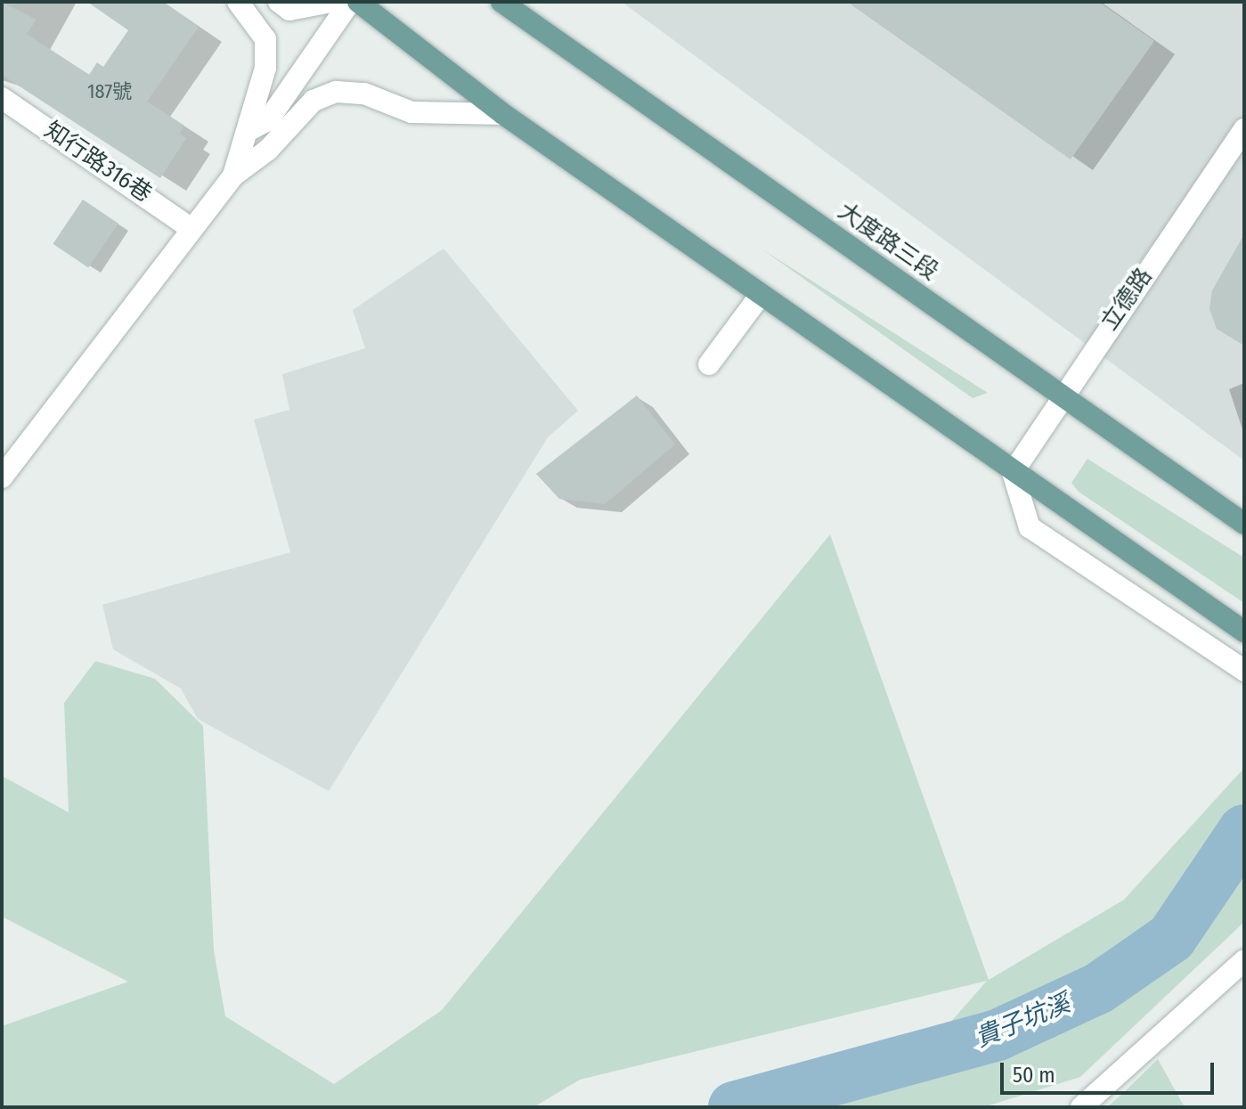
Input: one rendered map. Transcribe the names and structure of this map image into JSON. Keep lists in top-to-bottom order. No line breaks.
{"streets":{"main road":["大度路三段"],"street":["知行路316巷","立德路"]},"crossings":[["大度路三段","立德路"]],"water":["貴子坑溪"],"house_numbers":["187號"],"scale_bar":"50 m"}
